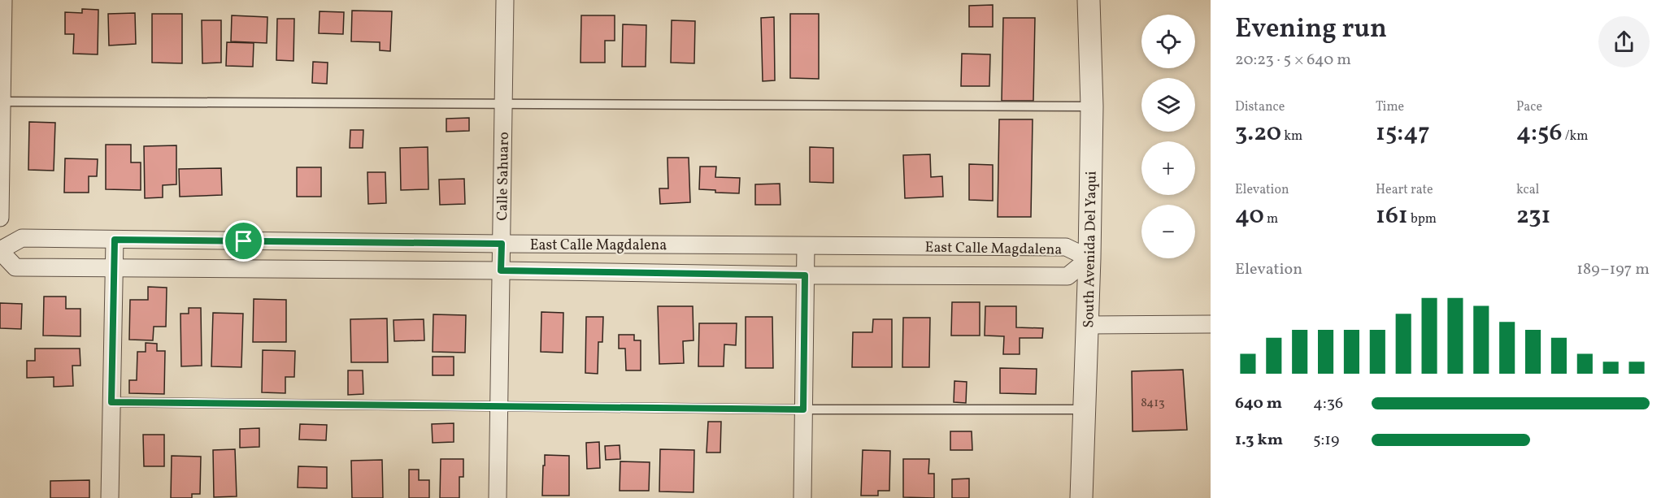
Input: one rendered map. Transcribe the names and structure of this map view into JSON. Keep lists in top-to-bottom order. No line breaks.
{"streets":{"street":["Calle Sahuaro","East Calle Magdalena","South Avenida Del Yaqui"]},"crossings":[["Calle Sahuaro","East Calle Magdalena"],["East Calle Magdalena","South Avenida Del Yaqui"]],"house_numbers":["8413"],"page":{"heading":["Evening run","20:23 · 5 × 640 m"],"map_buttons":["+","−"],"stats":[["Distance","3.20 km"],["Time","15:47"],["Pace","4:56 /km"],["Elevation","40 m"],["Heart rate","161 bpm"],["kcal","231"]],"chart":["Elevation","189–197 m"],"list":[{"name":"640 m","note":"4:36"},{"name":"1.3 km","note":"5:19"}]}}
